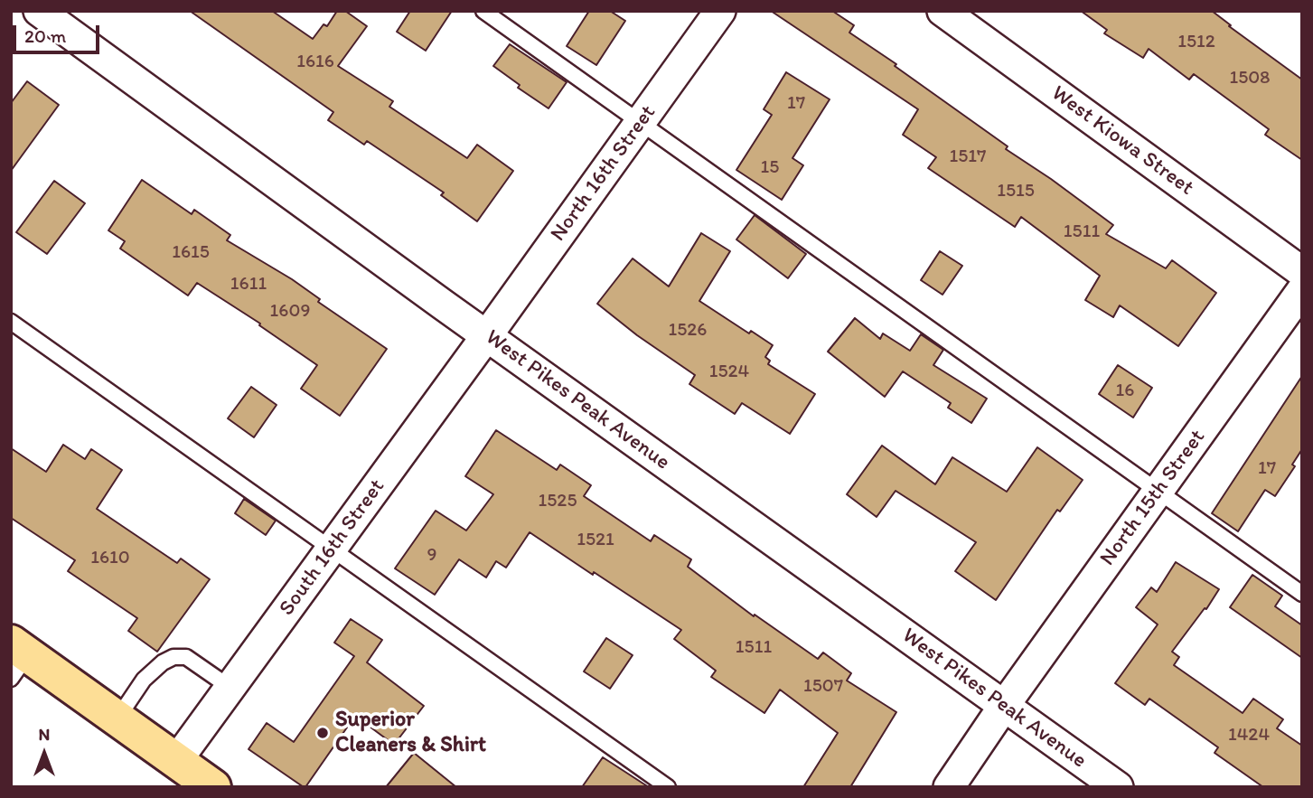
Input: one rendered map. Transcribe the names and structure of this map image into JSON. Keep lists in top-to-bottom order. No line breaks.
{"streets":{"street":["West Kiowa Street","North 16th Street","West Pikes Peak Avenue","North 15th Street","South 16th Street"]},"crossings":[["North 16th Street","West Pikes Peak Avenue"],["North 16th Street","South 16th Street"],["West Pikes Peak Avenue","North 15th Street"],["West Pikes Peak Avenue","South 16th Street"]],"places":["Superior Cleaners & Shirt"],"house_numbers":["1512","1616","1508","17","1517","15","1515","1511","1615","1611","1609","1526","1524","16","17","1525","1521","9","1610","1511","1507","1424"],"scale_bar":"20 m","north":"top"}
